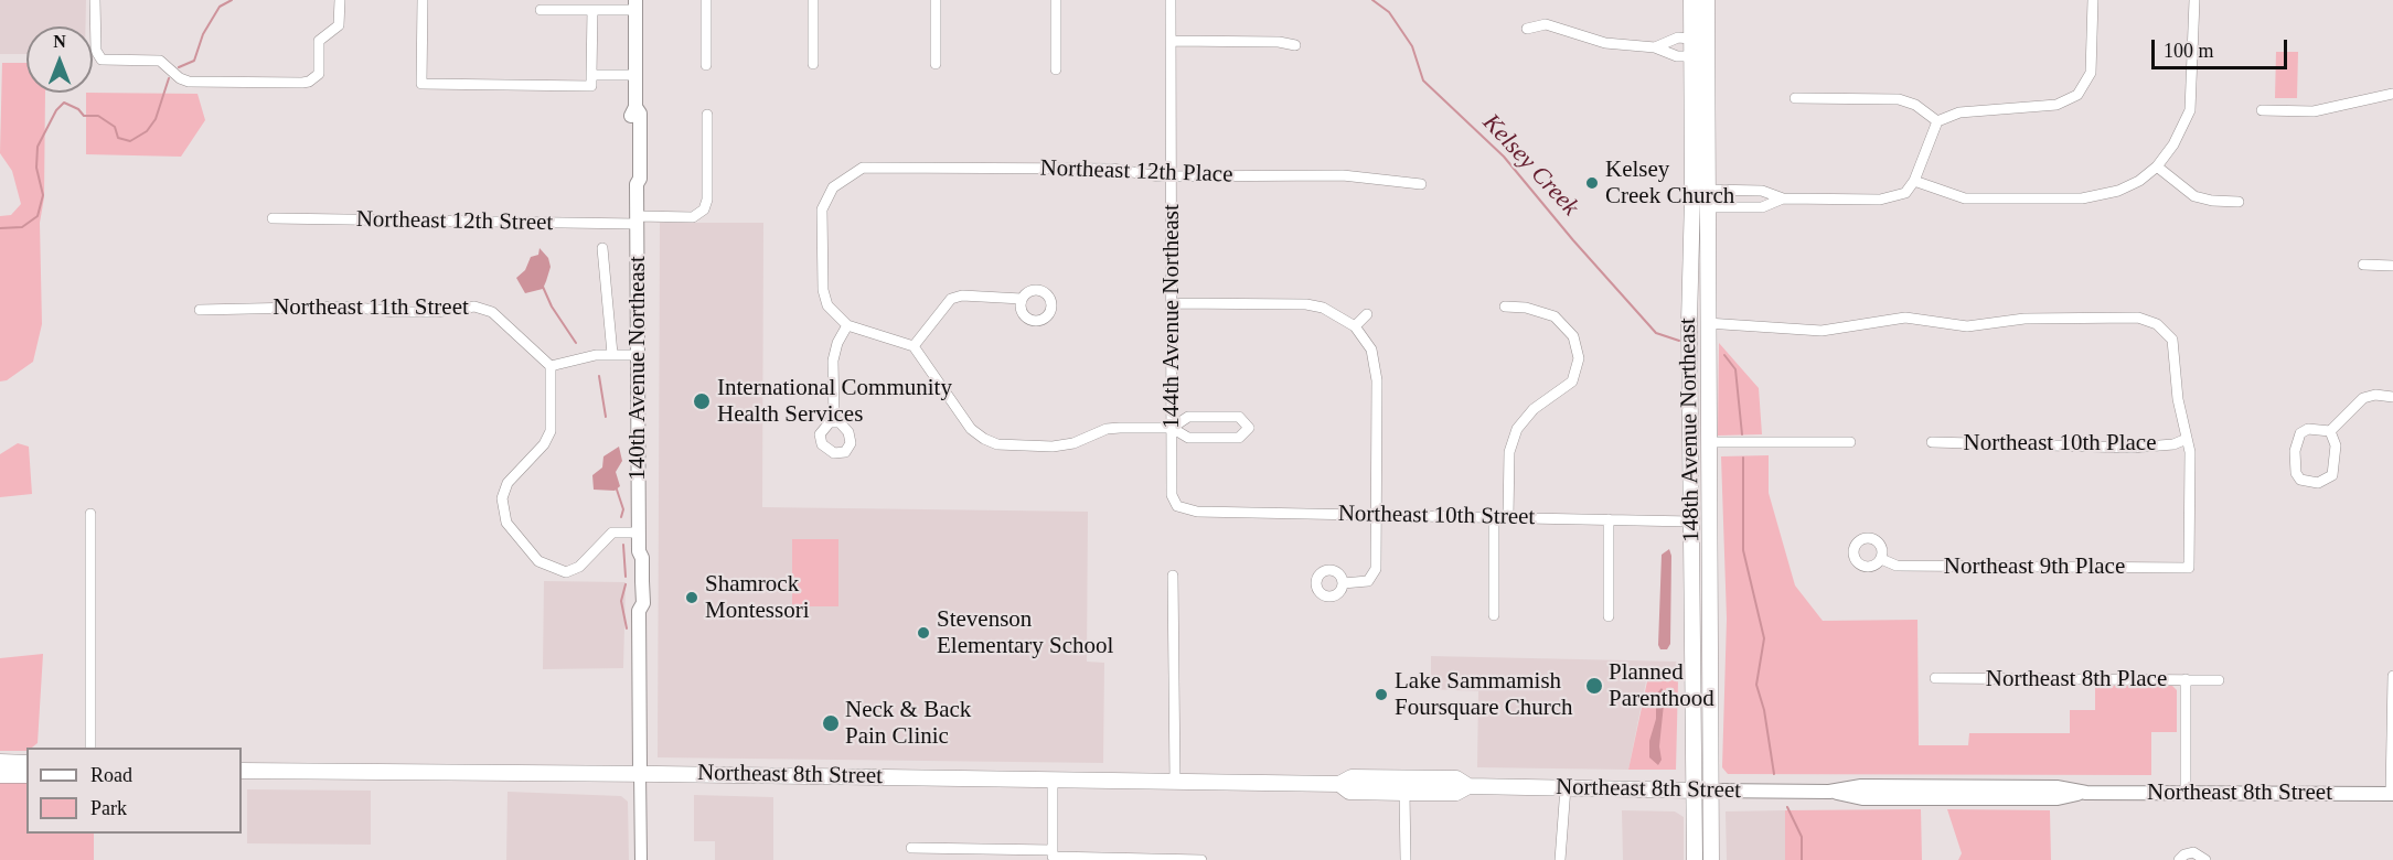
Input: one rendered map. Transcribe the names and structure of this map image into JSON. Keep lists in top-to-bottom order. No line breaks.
{"streets":{"main road":["140th Avenue Northeast","148th Avenue Northeast","Northeast 8th Street"],"street":["Northeast 12th Place","Northeast 12th Street","Northeast 11th Street","144th Avenue Northeast","Northeast 10th Place","Northeast 10th Street","Northeast 9th Place","Northeast 8th Place"]},"crossings":[["Northeast 12th Place","144th Avenue Northeast"],["Northeast 12th Street","140th Avenue Northeast"],["144th Avenue Northeast","Northeast 10th Street"],["140th Avenue Northeast","Northeast 8th Street"],["148th Avenue Northeast","Northeast 10th Street"],["148th Avenue Northeast","Northeast 8th Street"],["Northeast 10th Place","Northeast 9th Place"]],"water":["Kelsey Creek"],"places":["Kelsey Creek Church","International Community Health Services","Shamrock Montessori","Stevenson Elementary School","Planned Parenthood","Lake Sammamish Foursquare Church","Neck & Back Pain Clinic"],"legend":["Road","Park"],"scale_bar":"100 m","north":"top"}
